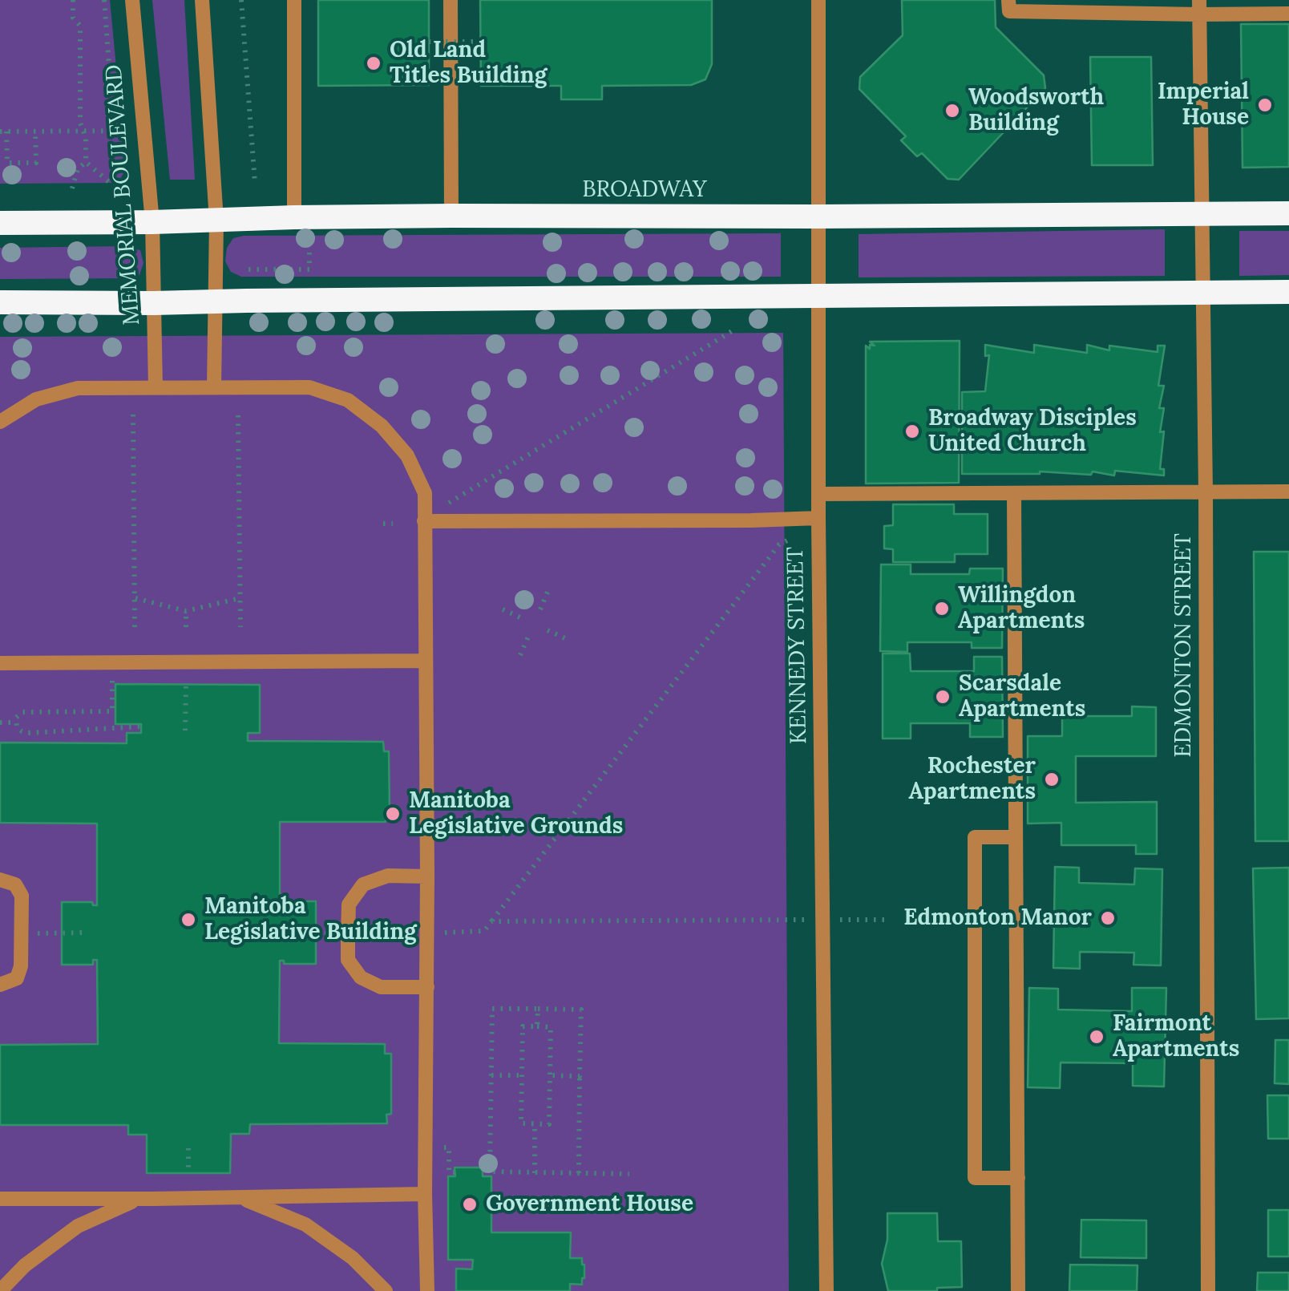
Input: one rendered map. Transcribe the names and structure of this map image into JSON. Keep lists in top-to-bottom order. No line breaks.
{"streets":{"highway":["BROADWAY"],"street":["MEMORIAL BOULEVARD","KENNEDY STREET","EDMONTON STREET"]},"crossings":[["BROADWAY","MEMORIAL BOULEVARD"],["BROADWAY","KENNEDY STREET"],["BROADWAY","EDMONTON STREET"]],"places":["Old Land Titles Building","Imperial House","Woodsworth Building","Broadway Disciples United Church","Willingdon Apartments","Scarsdale Apartments","Rochester Apartments","Manitoba Legislative Grounds","Edmonton Manor","Manitoba Legislative Building","Fairmont Apartments","Government House"]}
